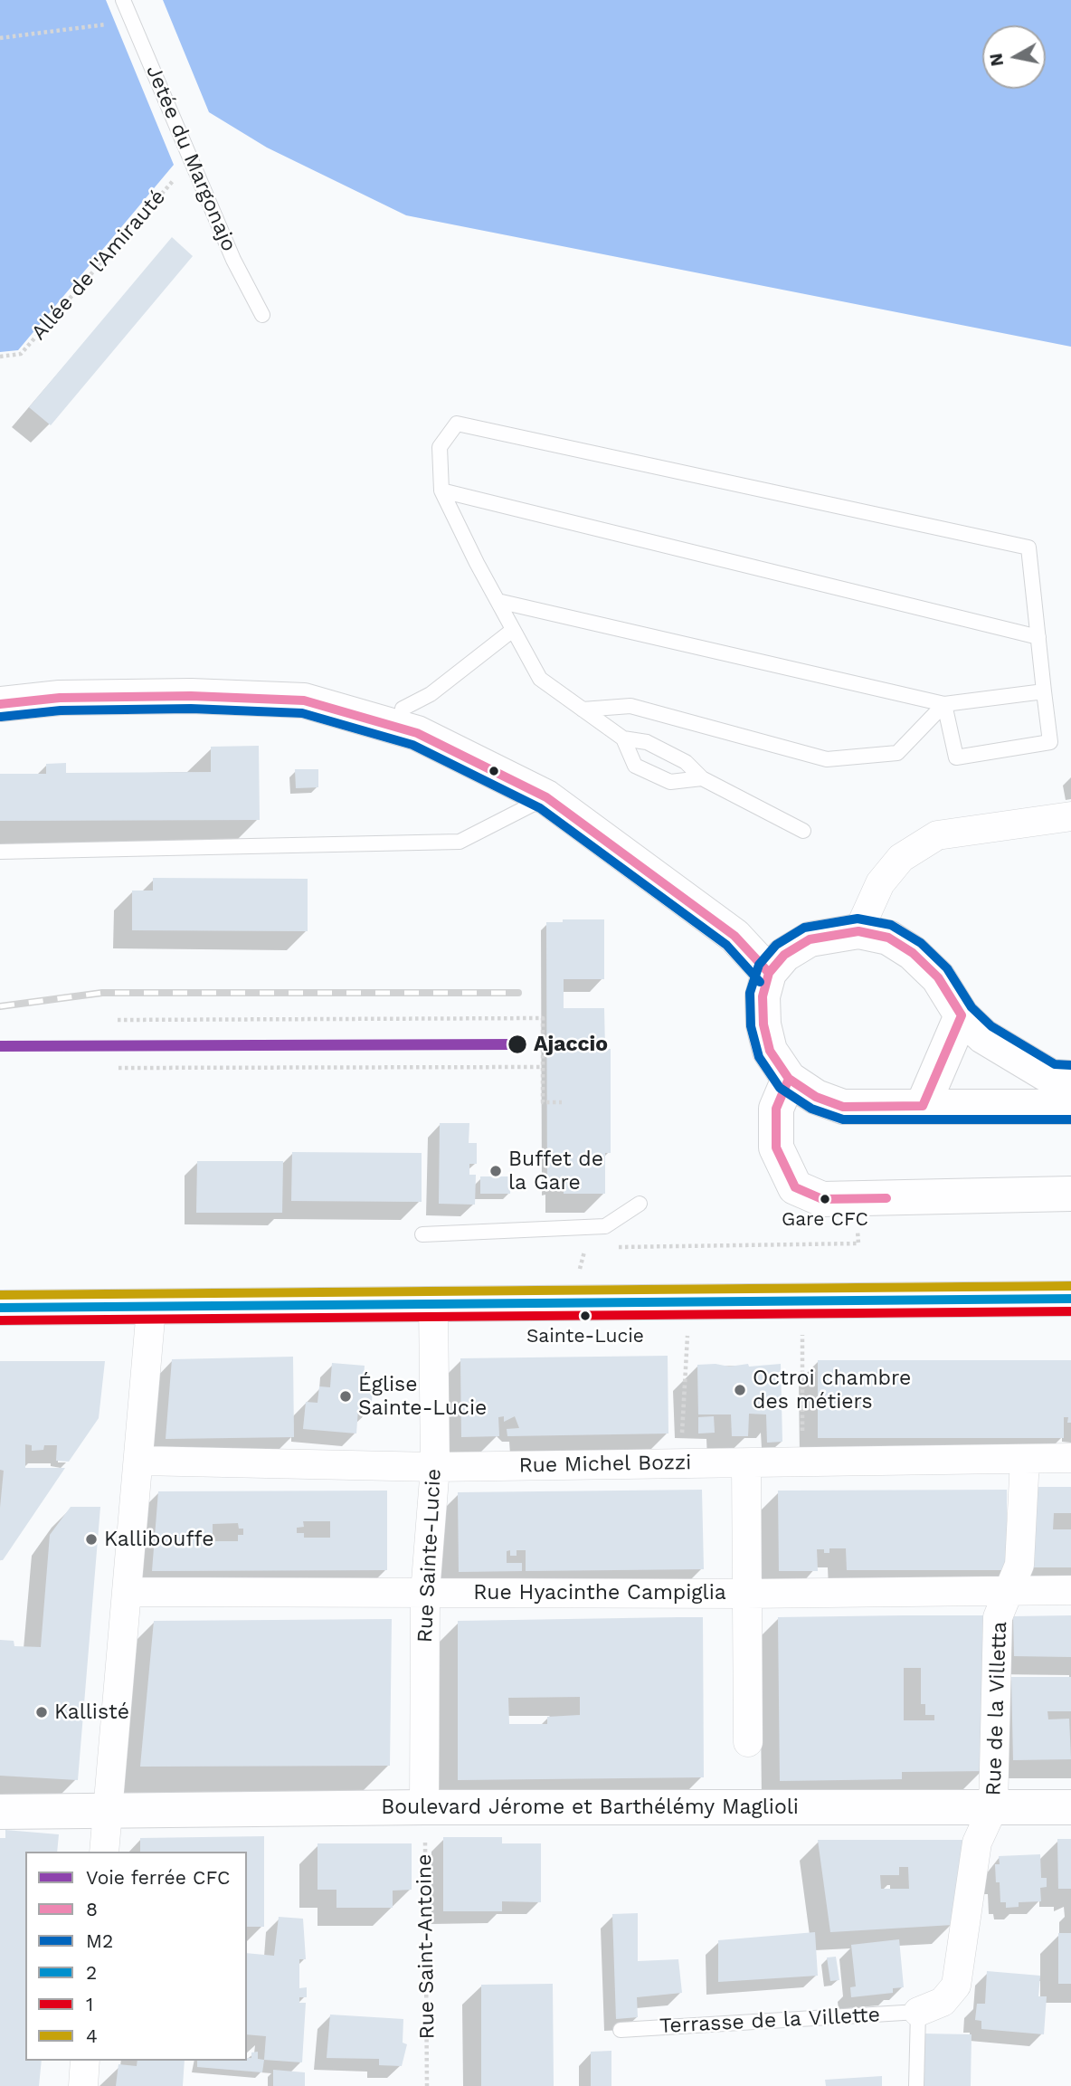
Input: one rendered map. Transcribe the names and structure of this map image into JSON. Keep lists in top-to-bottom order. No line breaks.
{"streets":{"main road":["Boulevard Jérome et Barthélémy Maglioli"],"street":["Rue Michel Bozzi","Rue Sainte-Lucie","Rue Hyacinthe Campiglia","Rue de la Villetta"],"lane":["Jetée du Margonajo","Terrasse de la Villette"],"path":["Allée de l'Amirauté","Rue Saint-Antoine"]},"crossings":[["Jetée du Margonajo","Allée de l'Amirauté"],["Rue Michel Bozzi","Rue Sainte-Lucie"],["Rue Michel Bozzi","Rue de la Villetta"],["Rue Sainte-Lucie","Rue Hyacinthe Campiglia"],["Rue Sainte-Lucie","Boulevard Jérome et Barthélémy Maglioli"],["Rue Sainte-Lucie","Rue Saint-Antoine"],["Rue Hyacinthe Campiglia","Rue de la Villetta"],["Rue de la Villetta","Boulevard Jérome et Barthélémy Maglioli"],["Rue de la Villetta","Terrasse de la Villette"],["Boulevard Jérome et Barthélémy Maglioli","Rue Saint-Antoine"]],"places":["Ajaccio","Buffet de la Gare","Gare CFC","Sainte-Lucie","Octroi chambre des métiers","Église Sainte-Lucie","Kallibouffe","Kallisté"],"lines":["transit line 8","transit line M2","rail line CFC","transit line 4","transit line 2","transit line 1"],"legend":["Voie ferrée CFC","8","M2","2","1","4"],"north":"left"}
